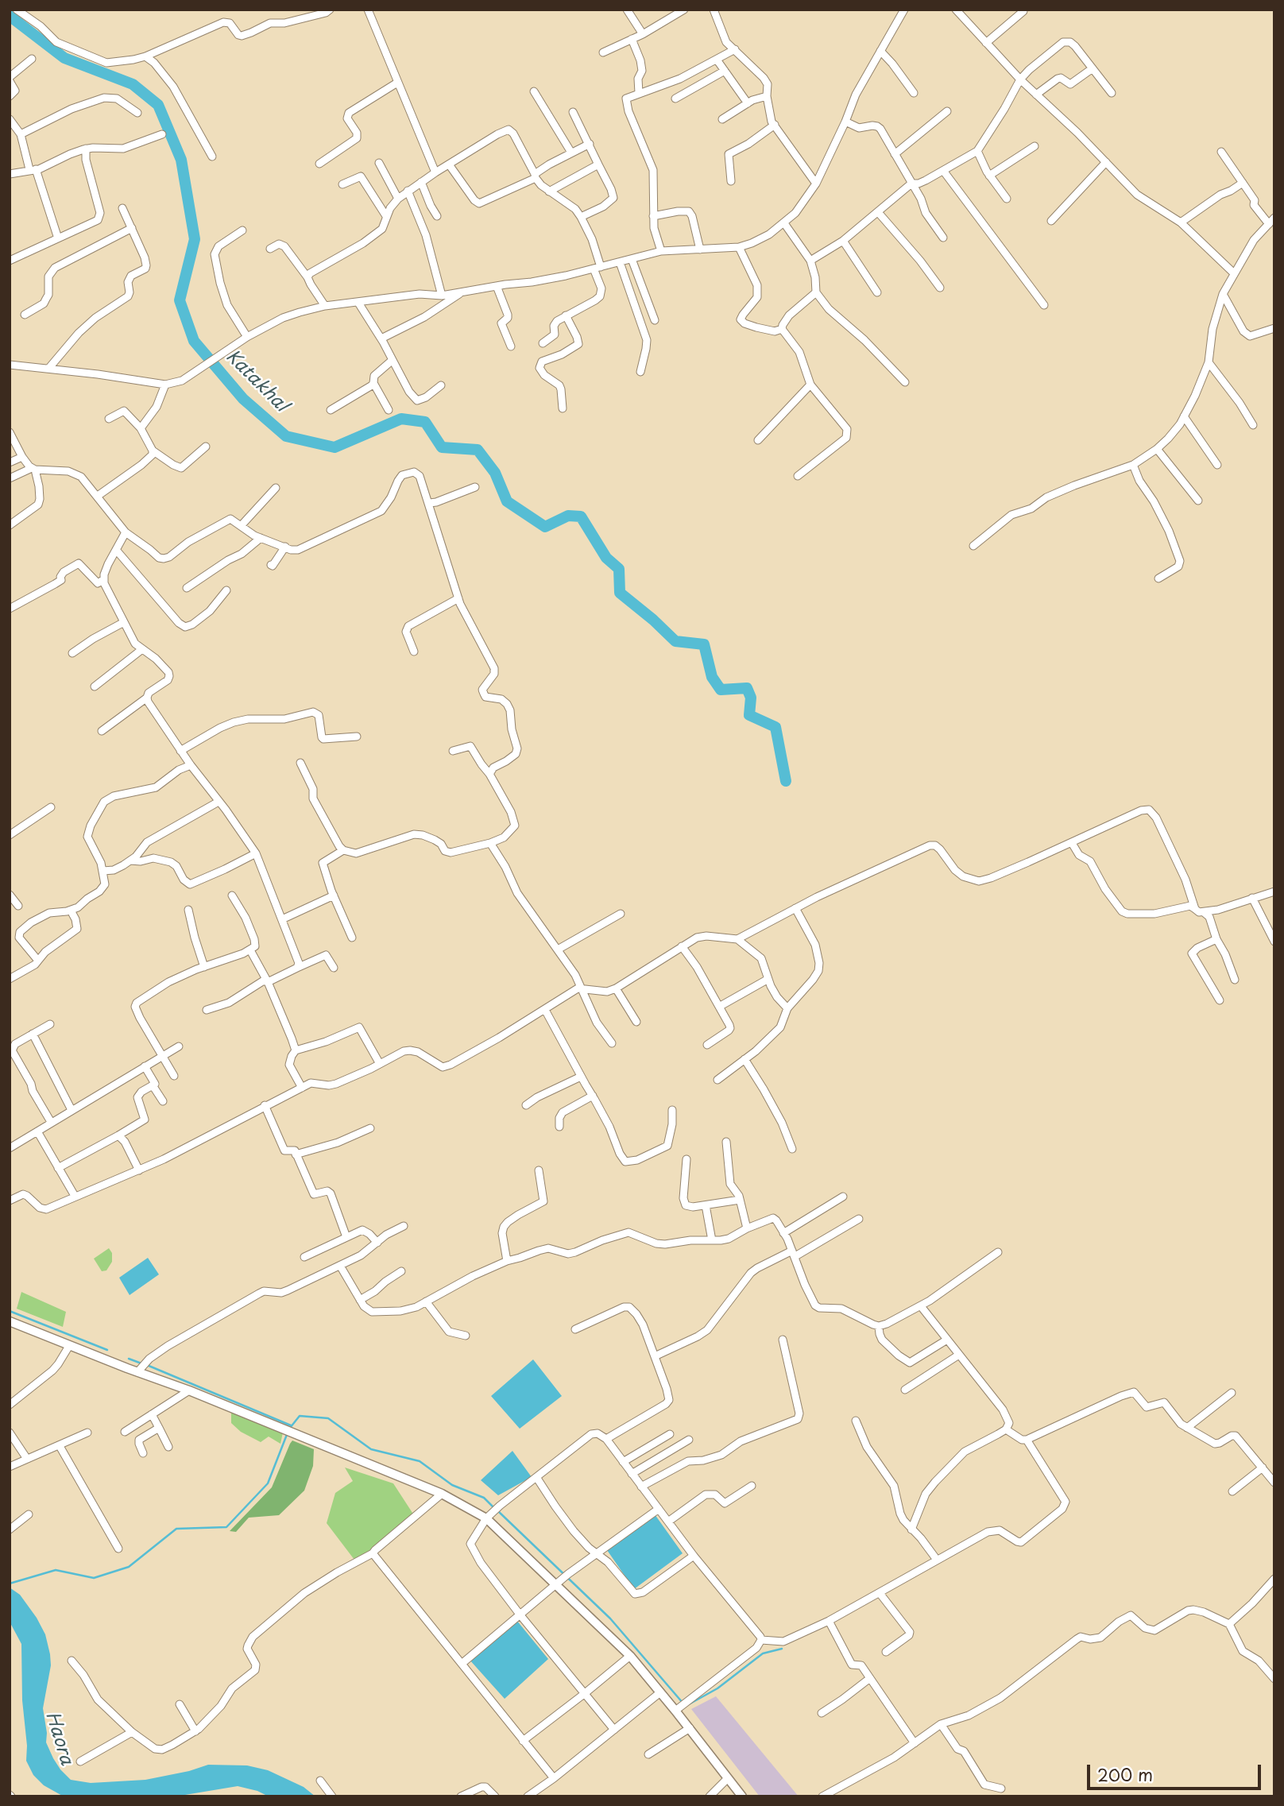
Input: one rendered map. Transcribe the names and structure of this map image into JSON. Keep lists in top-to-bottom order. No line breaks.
{"water":["Katakhal","Haora"],"scale_bar":"200 m"}
